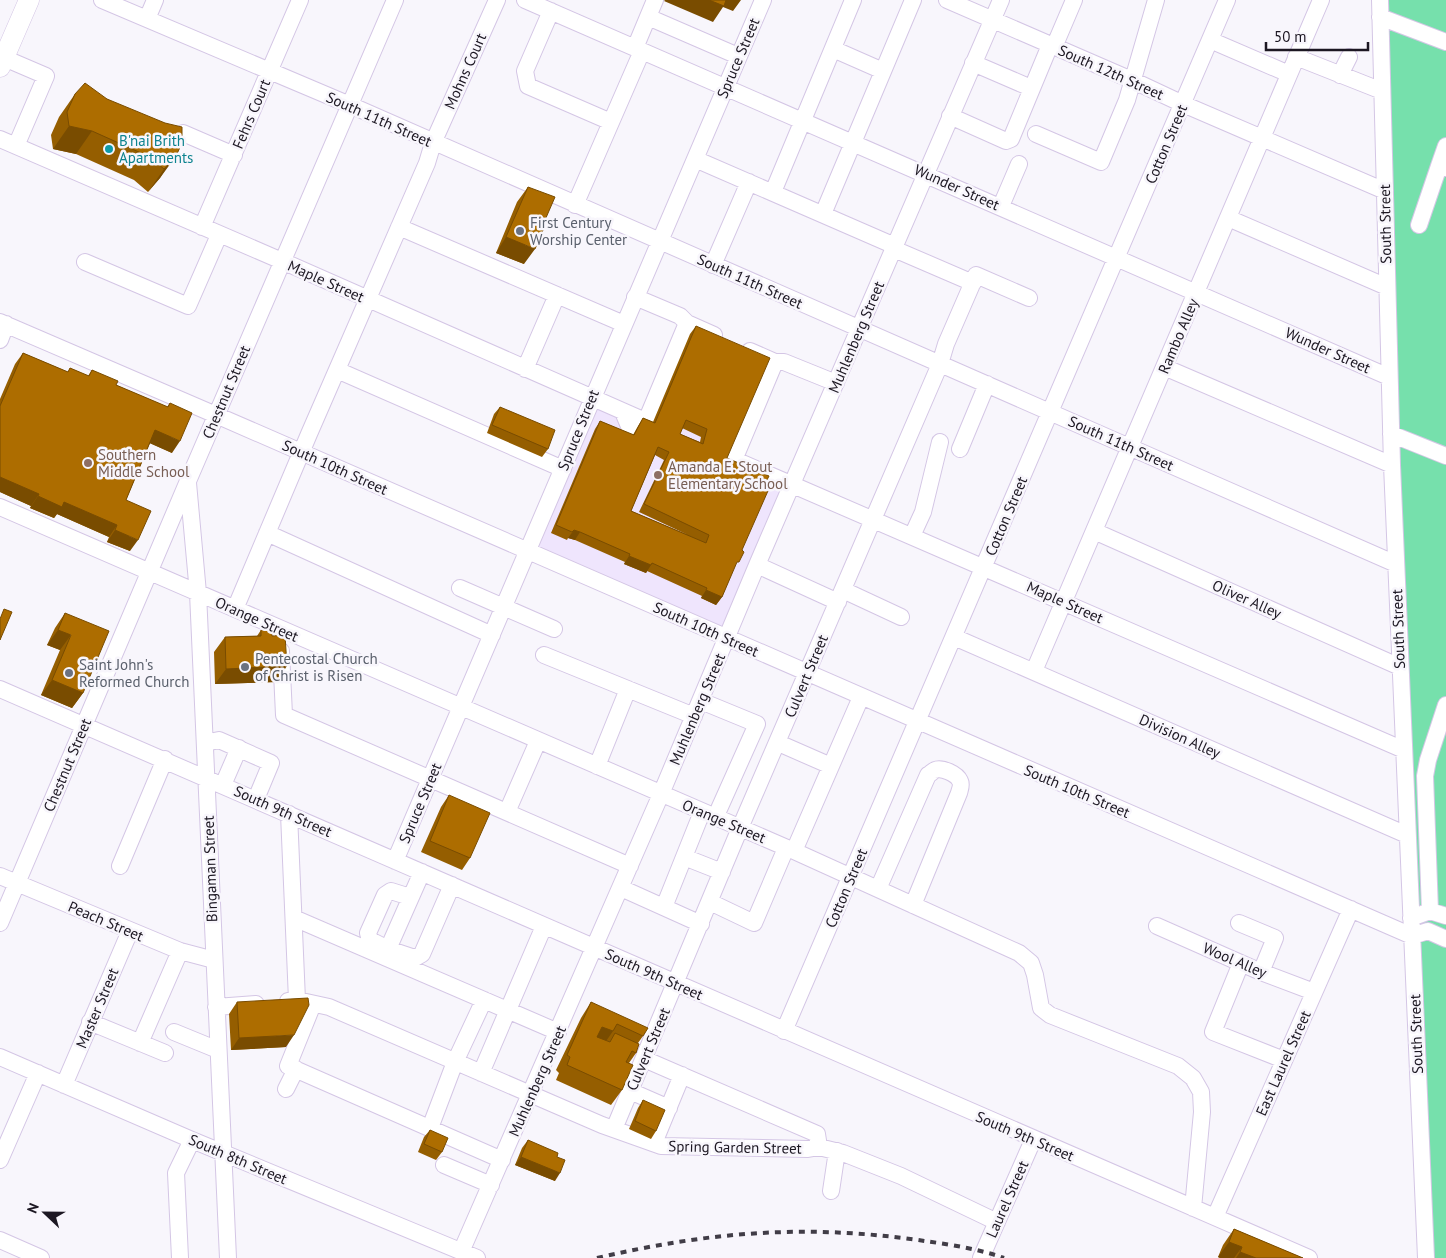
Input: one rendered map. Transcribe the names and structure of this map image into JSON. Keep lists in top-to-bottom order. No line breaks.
{"streets":{"street":["Spruce Street","Mohns Court","South 12th Street","Fehrs Court","South 11th Street","Cotton Street","Wunder Street","South Street","Maple Street","Rambo Alley","Muhlenberg Street","Chestnut Street","South 10th Street","Oliver Alley","Orange Street","Culvert Street","Division Alley","South 9th Street","Bingaman Street","Peach Street","Wool Alley","Master Street","East Laurel Street","Spring Garden Street","South 8th Street","Laurel Street"]},"crossings":[["Spruce Street","South 11th Street"],["Spruce Street","Wunder Street"],["Spruce Street","Maple Street"],["Spruce Street","South 10th Street"],["Spruce Street","Orange Street"],["Spruce Street","South 9th Street"],["Mohns Court","South 11th Street"],["Mohns Court","Maple Street"],["Mohns Court","South 10th Street"],["Mohns Court","Orange Street"],["South 12th Street","Cotton Street"],["South 12th Street","South Street"],["South 12th Street","Rambo Alley"],["South 12th Street","Muhlenberg Street"],["Fehrs Court","South 11th Street"],["Fehrs Court","Maple Street"],["South 11th Street","Cotton Street"],["South 11th Street","South Street"],["South 11th Street","Rambo Alley"],["South 11th Street","Muhlenberg Street"],["South 11th Street","Chestnut Street"],["South 11th Street","Culvert Street"],["Cotton Street","Wunder Street"],["Cotton Street","Maple Street"],["Cotton Street","South 10th Street"],["Cotton Street","Orange Street"],["Cotton Street","Division Alley"],["Cotton Street","South 9th Street"],["Wunder Street","South Street"],["Wunder Street","Rambo Alley"],["Wunder Street","Muhlenberg Street"],["South Street","Maple Street"],["South Street","South 10th Street"],["South Street","Oliver Alley"],["South Street","Division Alley"],["Maple Street","Rambo Alley"],["Maple Street","Muhlenberg Street"],["Maple Street","Chestnut Street"],["Maple Street","Culvert Street"],["Rambo Alley","Oliver Alley"],["Rambo Alley","Division Alley"],["Muhlenberg Street","South 10th Street"],["Muhlenberg Street","Orange Street"],["Muhlenberg Street","South 9th Street"],["Muhlenberg Street","Spring Garden Street"],["Muhlenberg Street","South 8th Street"],["Chestnut Street","South 10th Street"],["Chestnut Street","Orange Street"],["Chestnut Street","South 9th Street"],["Chestnut Street","Bingaman Street"],["Chestnut Street","Peach Street"],["South 10th Street","Culvert Street"],["South 10th Street","East Laurel Street"],["Orange Street","Culvert Street"],["Orange Street","South 9th Street"],["Orange Street","Bingaman Street"],["Culvert Street","South 9th Street"],["Culvert Street","Spring Garden Street"],["South 9th Street","Bingaman Street"],["South 9th Street","East Laurel Street"],["South 9th Street","Laurel Street"],["Bingaman Street","Peach Street"],["Bingaman Street","Spring Garden Street"],["Bingaman Street","South 8th Street"],["Peach Street","Master Street"],["Wool Alley","East Laurel Street"],["Master Street","South 8th Street"],["Spring Garden Street","Laurel Street"]],"places":["B'nai Brith Apartments","First Century Worship Center","Southern Middle School","Amanda E. Stout Elementary School","Pentecostal Church of Christ is Risen","Saint John's Reformed Church"],"scale_bar":"50 m","north":"left"}
